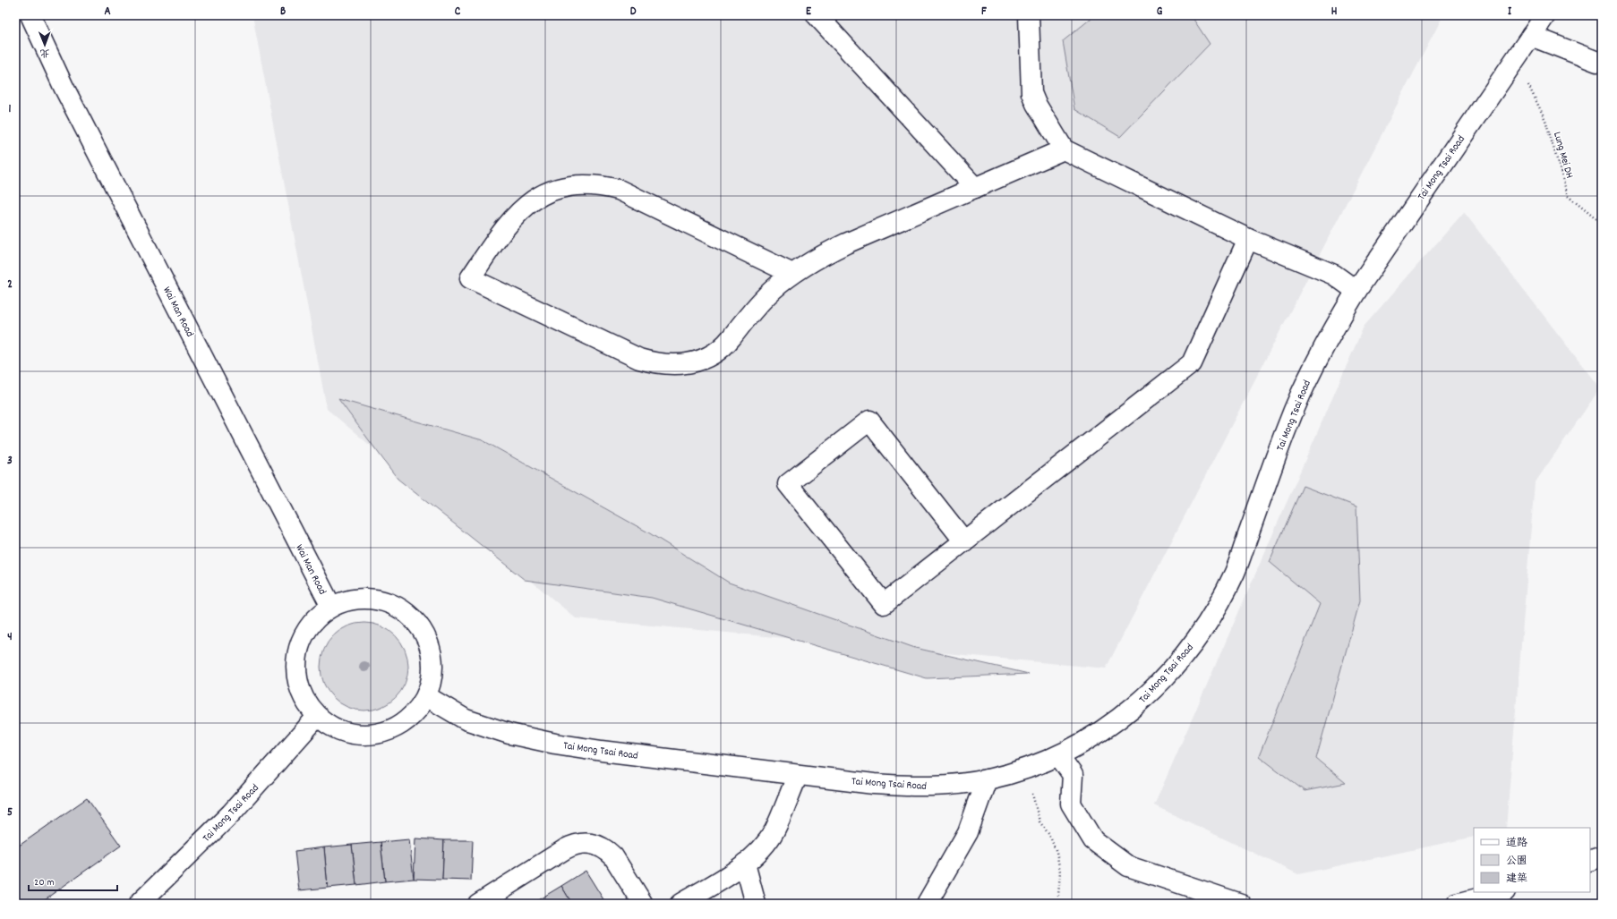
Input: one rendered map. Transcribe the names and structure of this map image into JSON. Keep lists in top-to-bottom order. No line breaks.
{"streets":{"main road":["Tai Mong Tsai Road","Wai Man Road"],"path":["Lung Mei DH"]},"legend":["道路","公園","建築"],"scale_bar":"20 m","north":"bottom","grid":{"columns":["A","B","C","D","E","F","G","H","I"],"rows":["1","2","3","4","5"]}}
